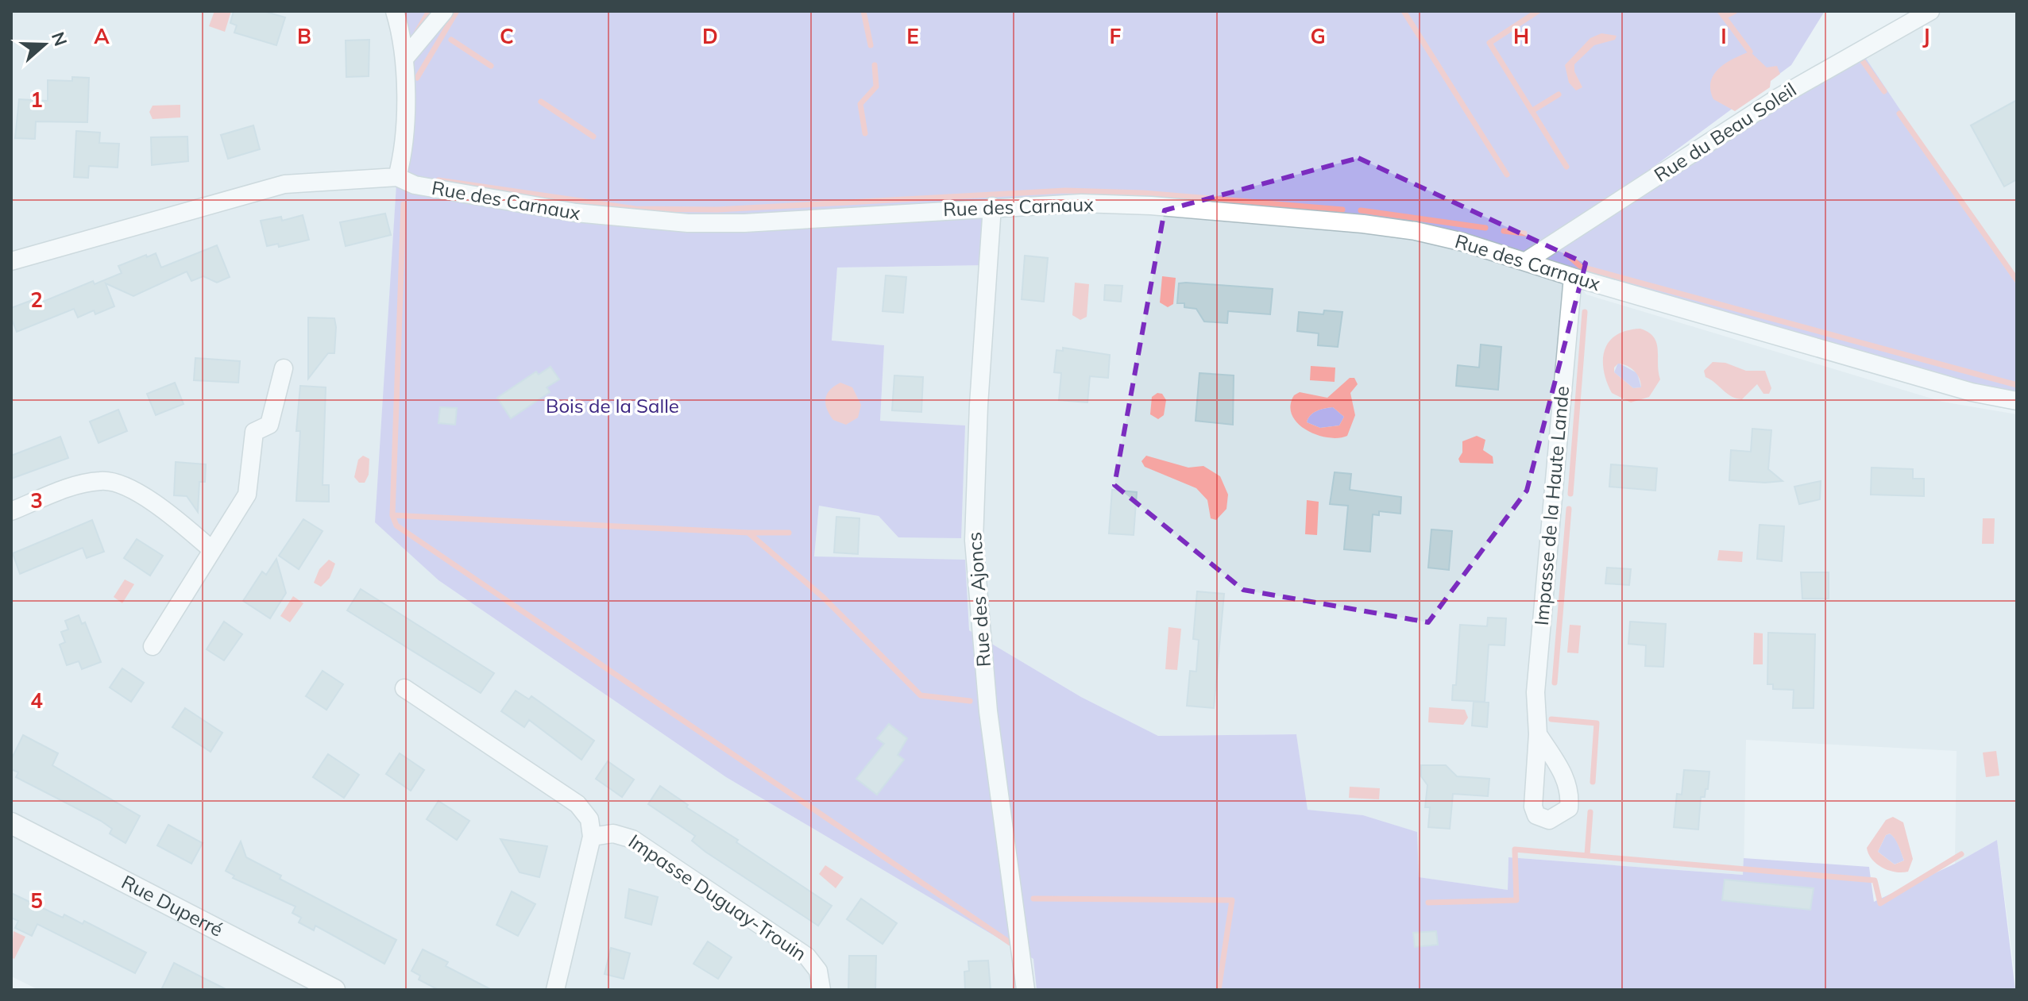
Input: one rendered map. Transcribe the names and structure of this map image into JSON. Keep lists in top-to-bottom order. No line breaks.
{"streets":{"street":["Rue du Beau Soleil","Rue des Carnaux","Impasse de la Haute Lande","Rue des Ajoncs","Impasse Duguay-Trouin","Rue Duperré"]},"crossings":[["Rue du Beau Soleil","Rue des Carnaux"],["Rue des Carnaux","Impasse de la Haute Lande"],["Rue des Carnaux","Rue des Ajoncs"]],"parks":["Bois de la Salle"],"north":"right","grid":{"columns":["A","B","C","D","E","F","G","H","I","J"],"rows":["1","2","3","4","5"]}}
